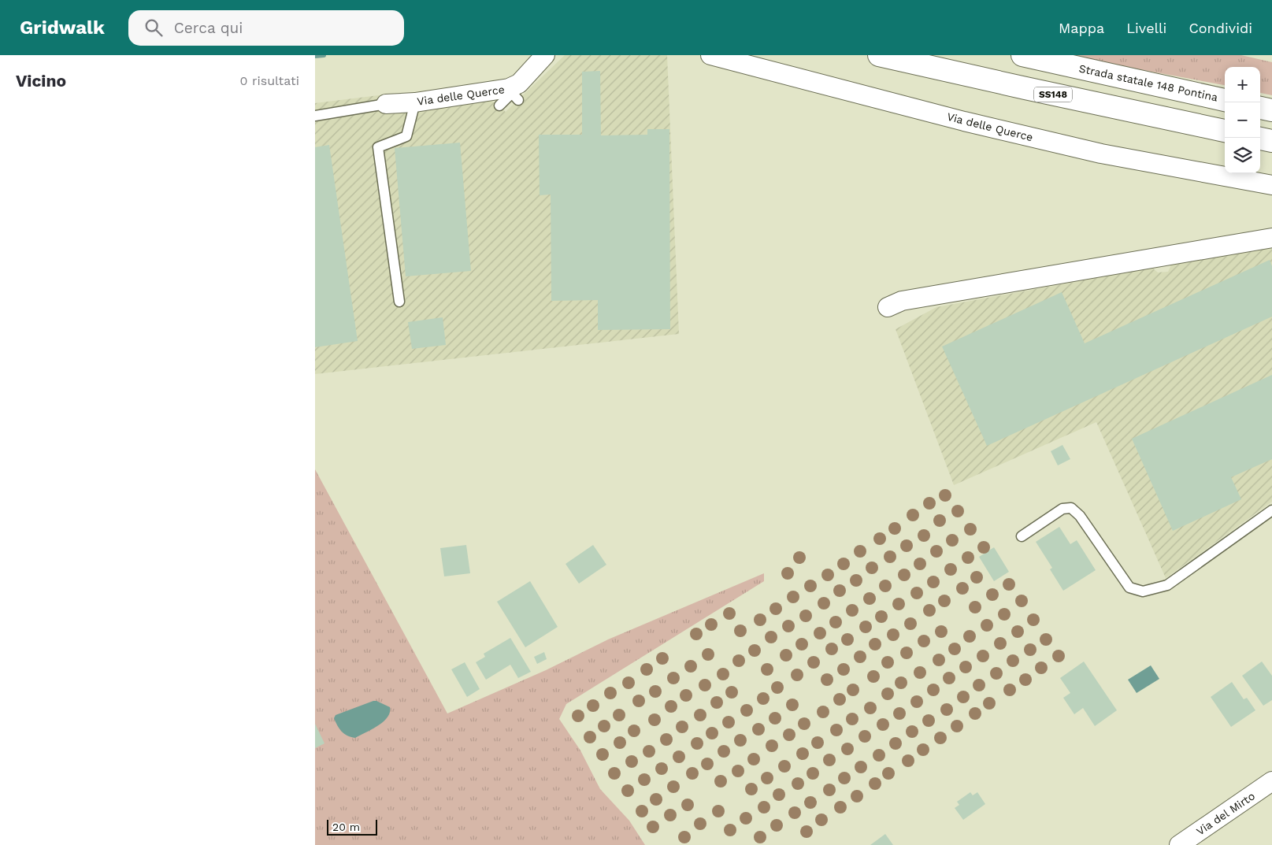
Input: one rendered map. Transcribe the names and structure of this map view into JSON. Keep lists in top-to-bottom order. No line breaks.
{"streets":{"highway":["Strada statale 148 Pontina","SS148"],"street":["Via delle Querce","Via del Mirto"]},"scale_bar":"20 m","page":{"header":"Gridwalk","search":"Cerca qui","nav":["Mappa","Livelli","Condividi"],"heading":["Vicino","0 risultati"],"map_buttons":["+","−"],"scale":"20 m"}}
